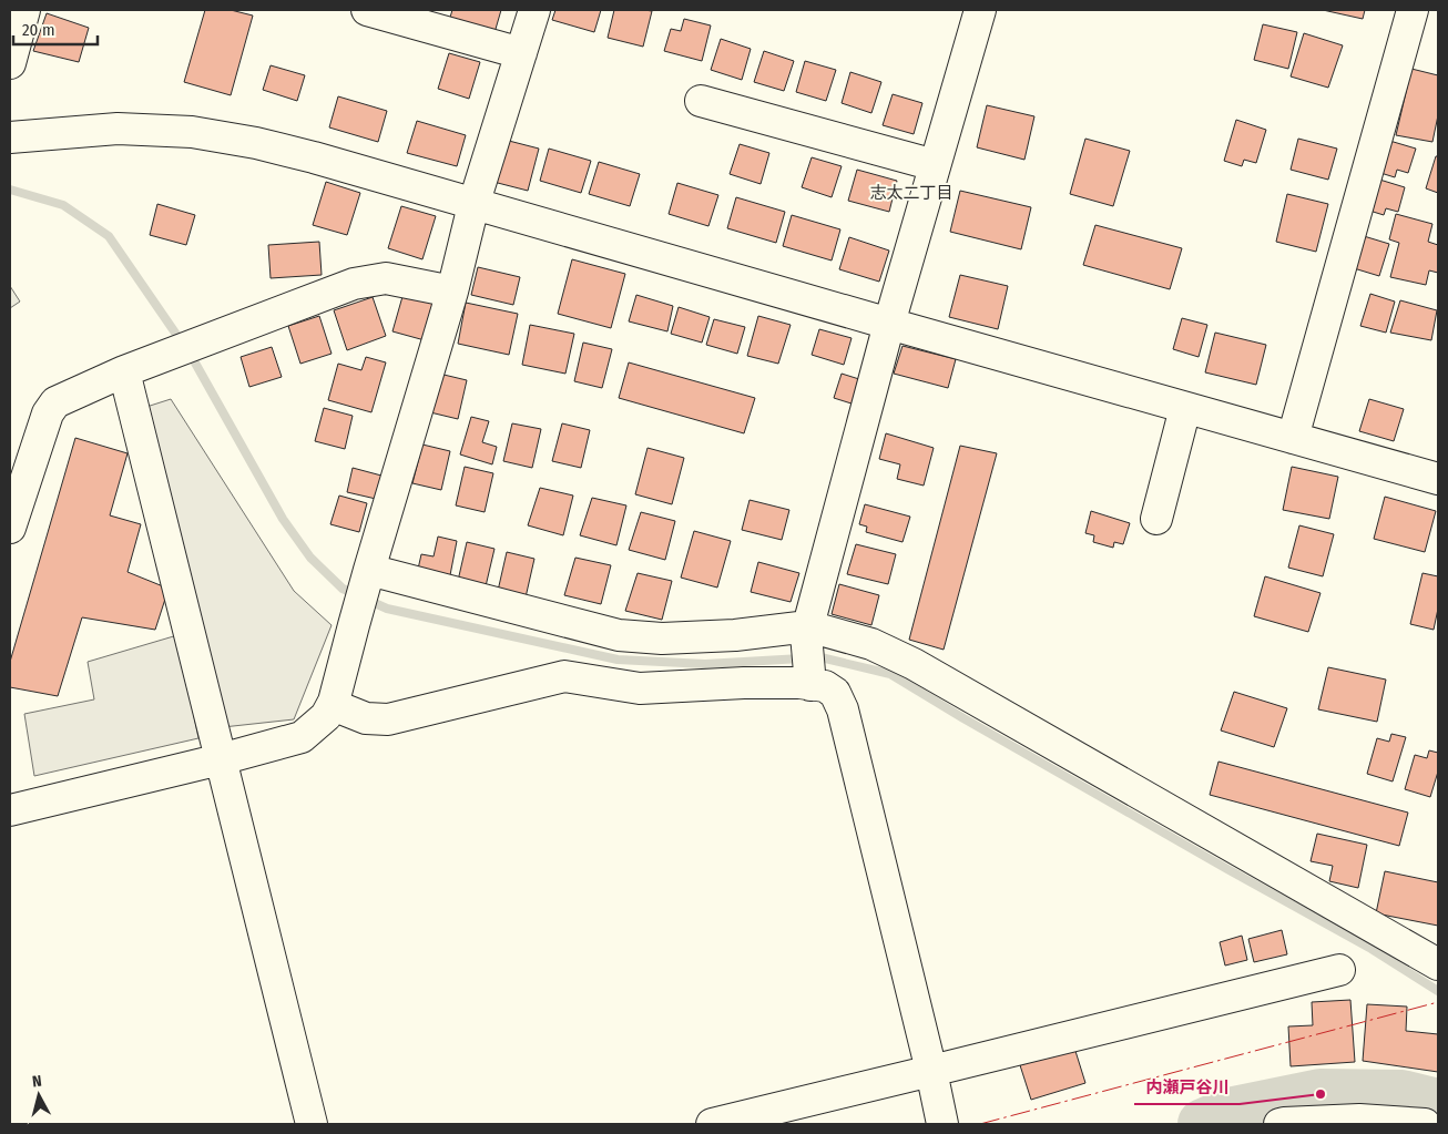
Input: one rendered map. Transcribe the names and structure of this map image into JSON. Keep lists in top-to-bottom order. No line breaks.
{"districts":["志太二丁目"],"places":["内瀬戸谷川"],"scale_bar":"20 m","north":"top"}
